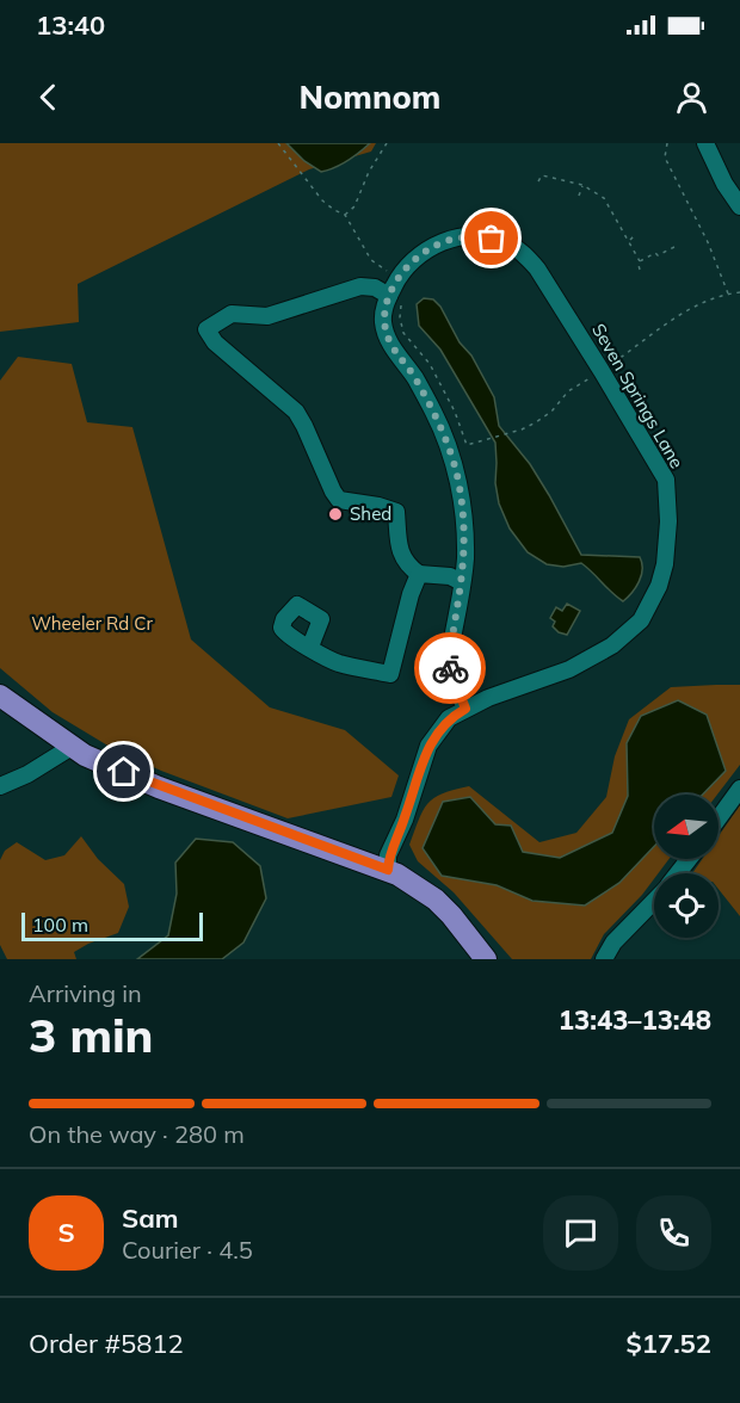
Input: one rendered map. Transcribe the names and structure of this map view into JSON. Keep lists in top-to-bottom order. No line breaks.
{"streets":{"street":["Seven Springs Lane"]},"parks":["Wheeler Rd Cr"],"places":["Shed"],"scale_bar":"100 m","north":"left","page":{"status":"13:40","header":"Nomnom","scale":"100 m","heading":["3 min","Arriving in","13:43–13:48"],"panel":["Sam","Courier · 4.5","Order #5812","$17.52"],"bar":"On the way · 280 m","round":"S"}}
